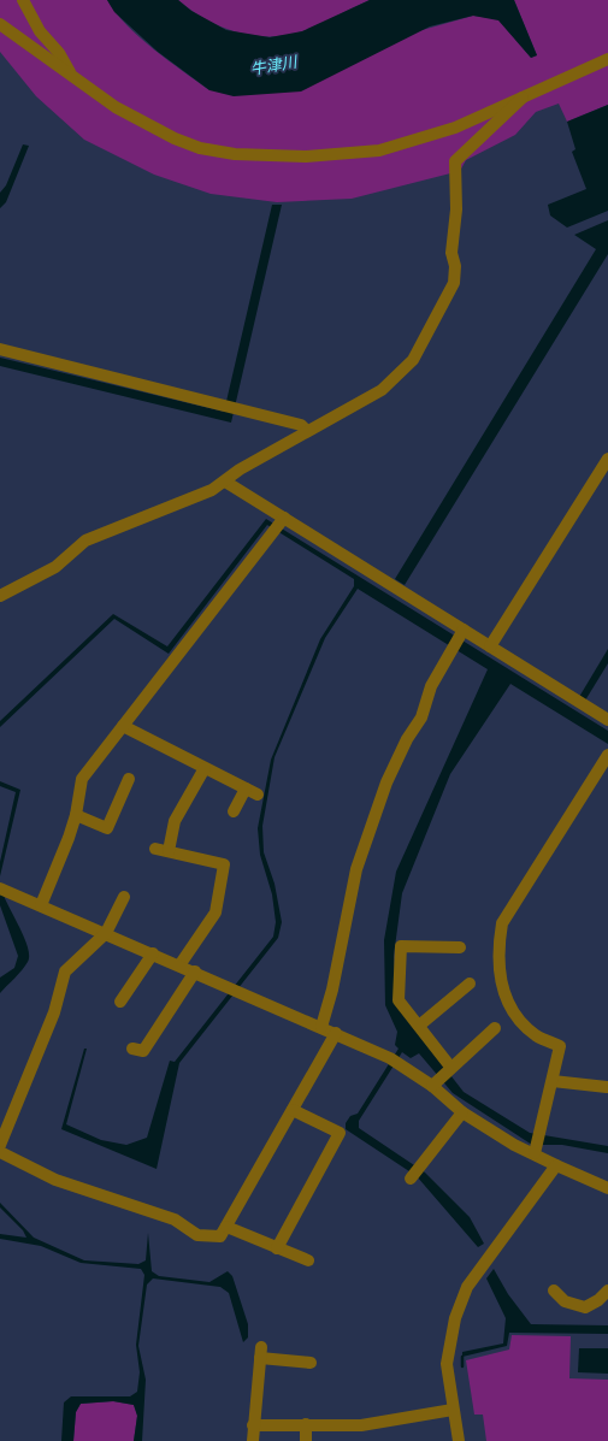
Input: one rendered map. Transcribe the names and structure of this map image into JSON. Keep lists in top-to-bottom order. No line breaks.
{"water":["牛津川"]}
